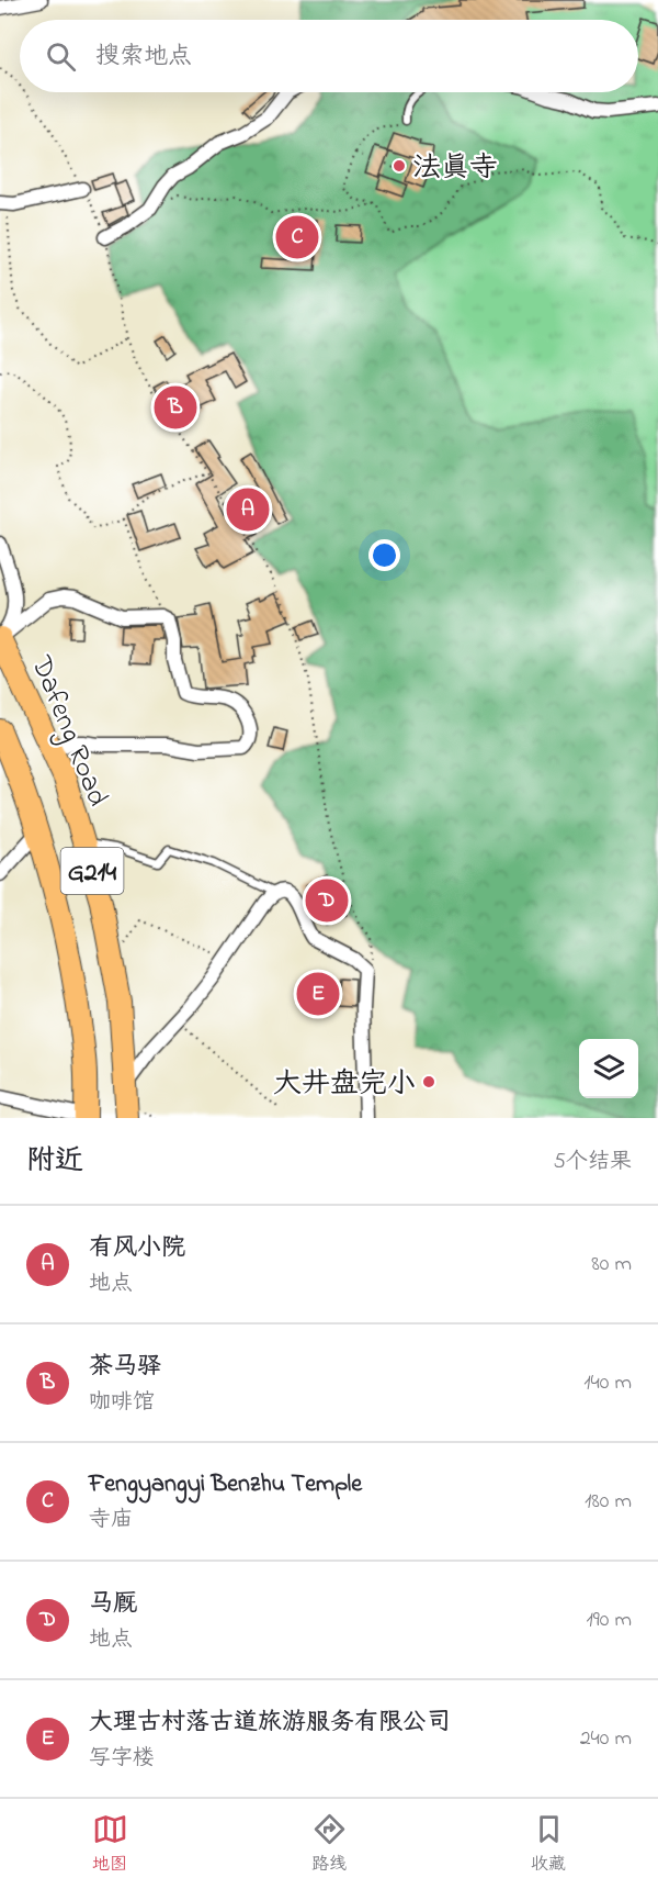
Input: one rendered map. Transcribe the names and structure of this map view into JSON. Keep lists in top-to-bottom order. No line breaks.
{"streets":{"highway":["Dafeng Road","G214"]},"places":["法真寺","大井盘完小"],"page":{"search":"搜索地点","pins":["C","B","A","D","E"],"heading":["附近","5个结果"],"list":[{"mark":"A","name":"有风小院","note":"地点","value":"80 m"},{"mark":"B","name":"茶马驿","note":"咖啡馆","value":"140 m"},{"mark":"C","name":"Fengyangyi Benzhu Temple","note":"寺庙","value":"180 m"},{"mark":"D","name":"马厩","note":"地点","value":"190 m"},{"mark":"E","name":"大理古村落古道旅游服务有限公司","note":"写字楼","value":"240 m"}],"nav":["地图","路线","收藏"]}}
